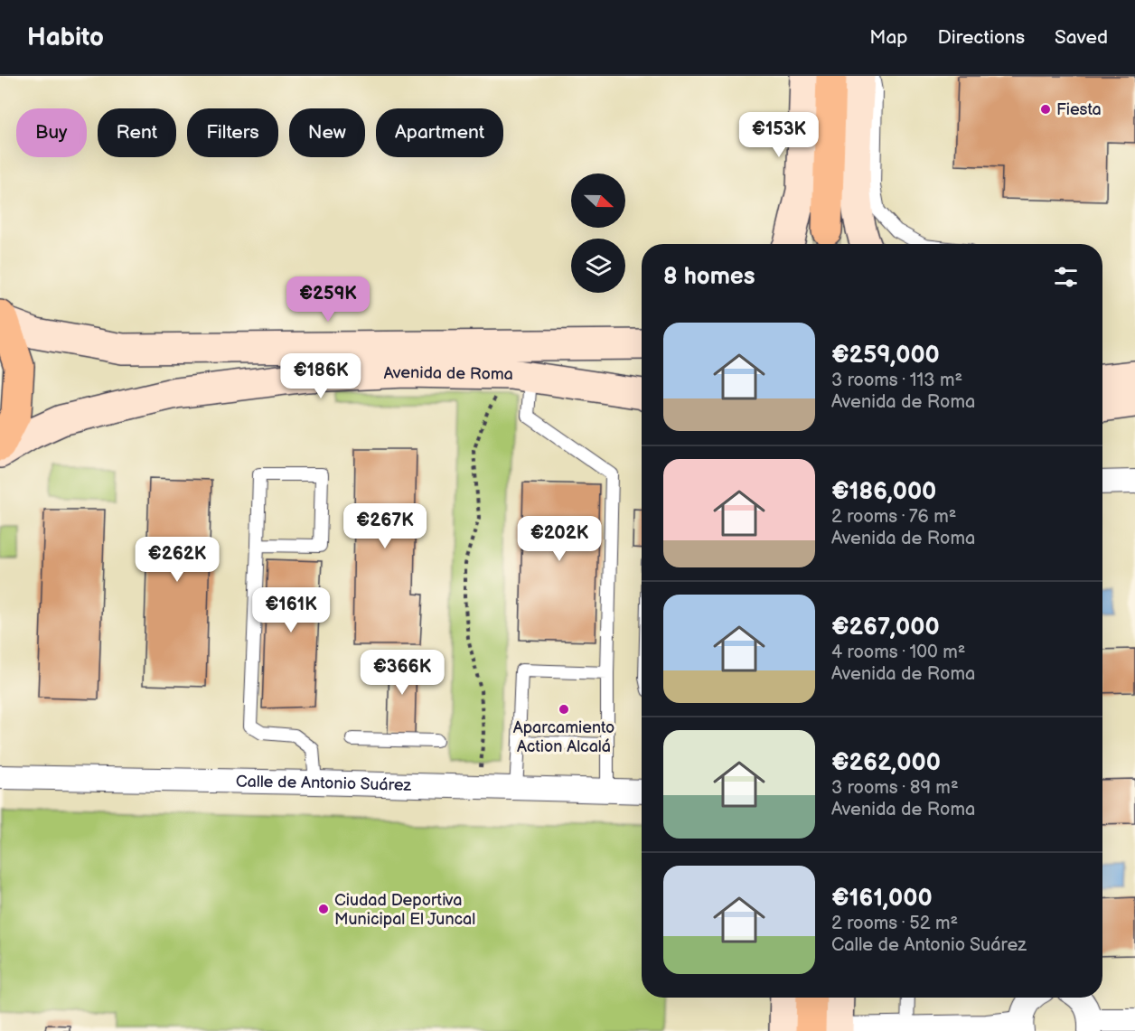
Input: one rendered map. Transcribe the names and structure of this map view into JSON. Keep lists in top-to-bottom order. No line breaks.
{"streets":{"street":["Avenida de Roma","Calle de Antonio Suárez"]},"places":["Fiesta","Aparcamiento Action Alcalá","Ciudad Deportiva Municipal El Juncal"],"north":"right","page":{"header":"Habito","nav":["Map","Directions","Saved"],"chip":["Buy","Rent","Filters","New","Apartment"],"price":["€153K","€259K","€186K","€267K","€202K","€262K","€161K","€366K"],"heading":"8 homes","list":[{"name":"€259,000","note":"3 rooms · 113 m² · Avenida de Roma"},{"name":"€186,000","note":"2 rooms · 76 m² · Avenida de Roma"},{"name":"€267,000","note":"4 rooms · 100 m² · Avenida de Roma"},{"name":"€262,000","note":"3 rooms · 89 m² · Avenida de Roma"},{"name":"€161,000","note":"2 rooms · 52 m² · Calle de Antonio Suárez"}]}}
